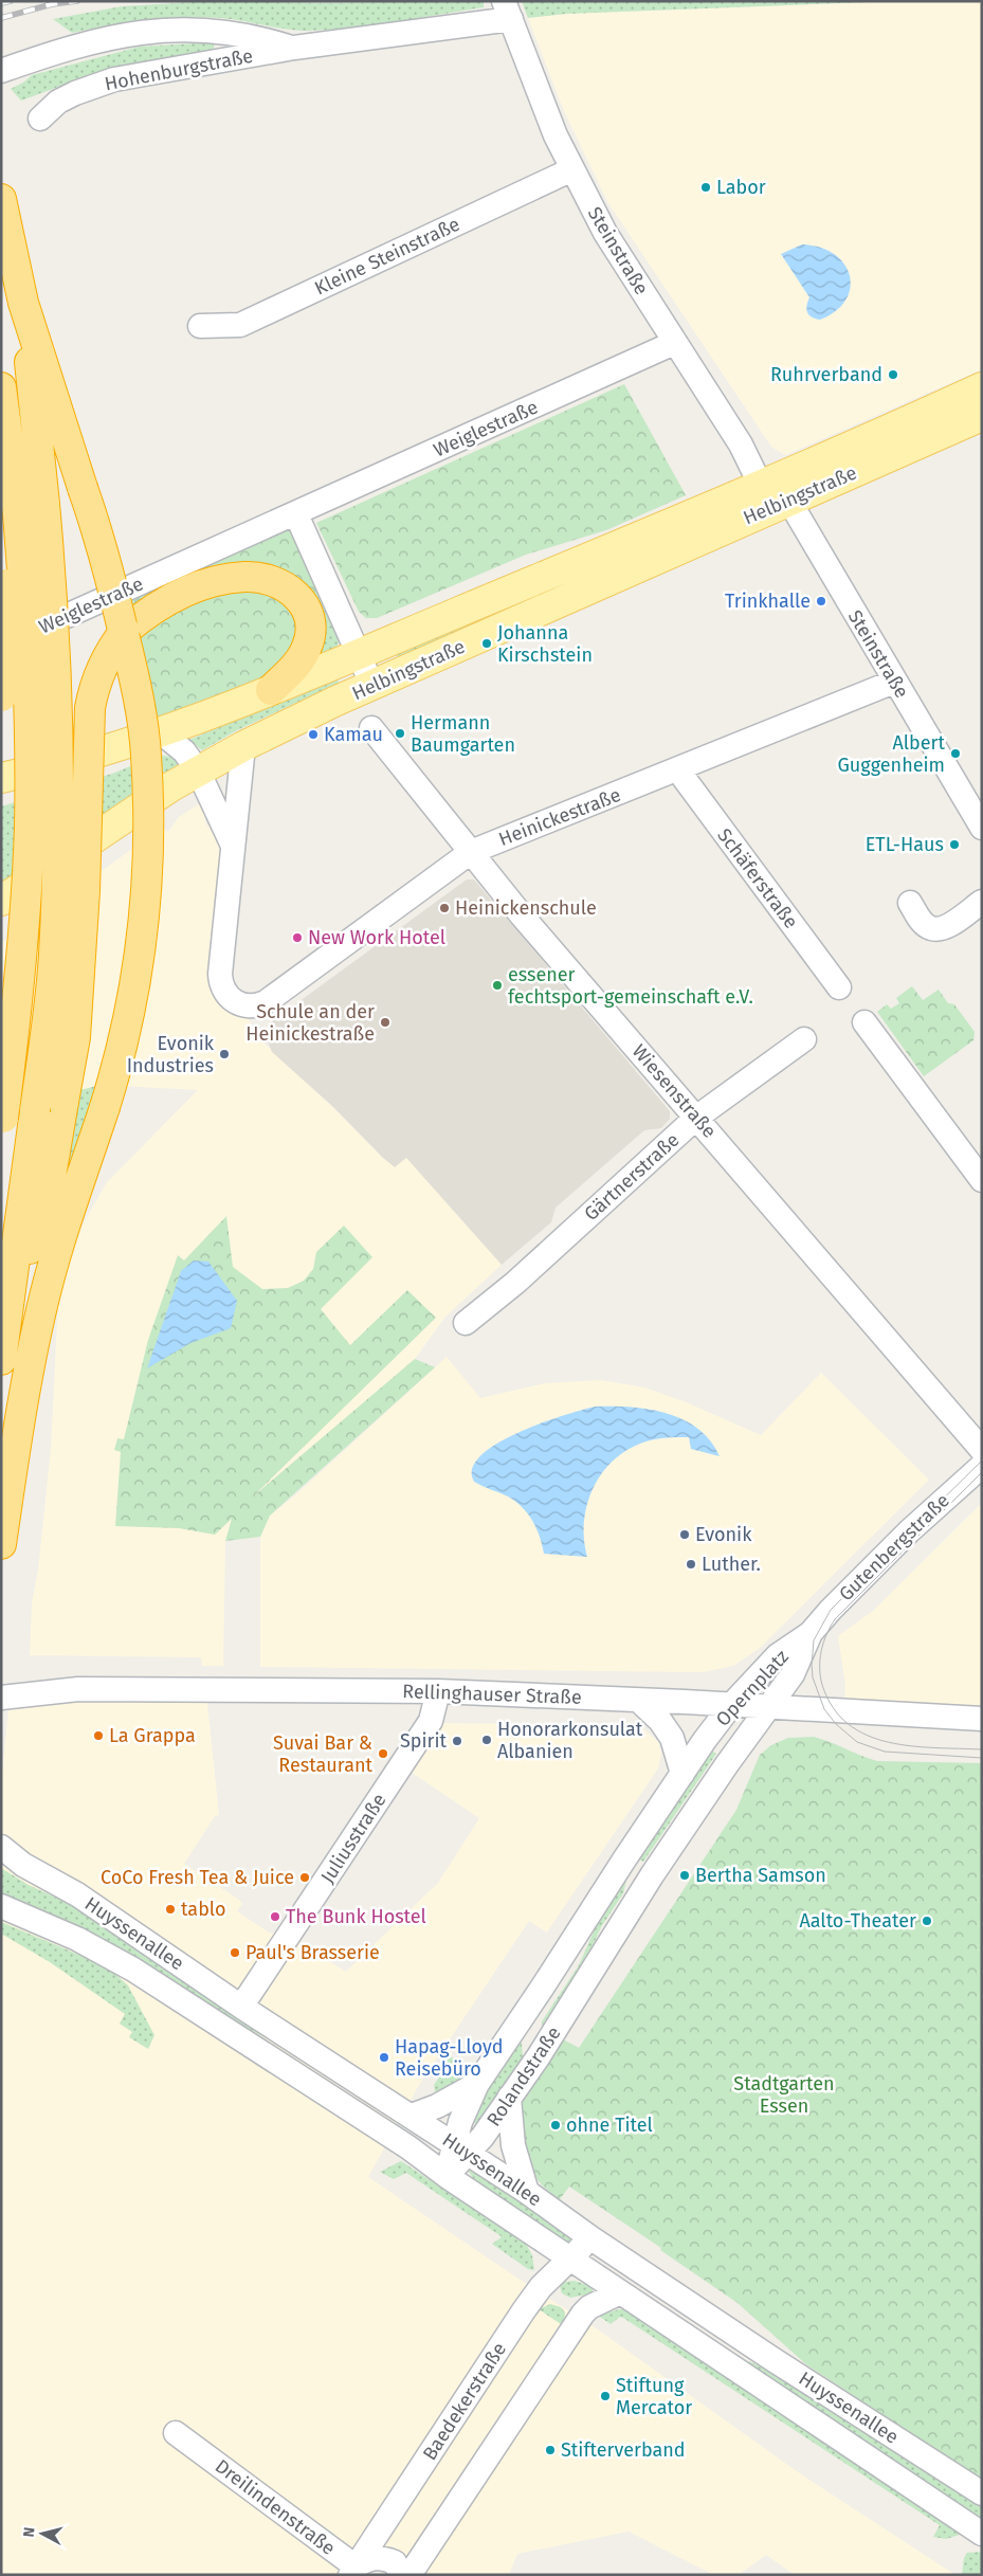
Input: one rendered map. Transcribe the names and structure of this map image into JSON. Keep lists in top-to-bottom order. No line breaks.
{"streets":{"main road":["Helbingstraße"],"street":["Hohenburgstraße","Steinstraße","Kleine Steinstraße","Weiglestraße","Heinickestraße","Schäferstraße","Wiesenstraße","Gärtnerstraße","Gutenbergstraße","Opernplatz","Rellinghauser Straße","Juliusstraße","Huyssenallee","Rolandstraße","Baedekerstraße","Dreilindenstraße"]},"crossings":[["Hohenburgstraße","Steinstraße"],["Steinstraße","Kleine Steinstraße"],["Steinstraße","Weiglestraße"],["Steinstraße","Helbingstraße"],["Steinstraße","Heinickestraße"],["Heinickestraße","Schäferstraße"],["Heinickestraße","Wiesenstraße"],["Wiesenstraße","Gärtnerstraße"],["Gutenbergstraße","Opernplatz"],["Opernplatz","Rellinghauser Straße"],["Opernplatz","Rolandstraße"],["Rellinghauser Straße","Juliusstraße"],["Juliusstraße","Huyssenallee"],["Huyssenallee","Rolandstraße"],["Huyssenallee","Baedekerstraße"],["Baedekerstraße","Dreilindenstraße"]],"parks":["Stadtgarten Essen"],"places":["Labor","Ruhrverband","Trinkhalle","Johanna Kirschstein","Hermann Baumgarten","Kamau","Albert Guggenheim","ETL-Haus","Heinickenschule","New Work Hotel","essener fechtsport-gemeinschaft e.V.","Schule an der Heinickestraße","Evonik Industries","Evonik","Luther.","La Grappa","Honorarkonsulat Albanien","Spirit","Suvai Bar & Restaurant","Bertha Samson","CoCo Fresh Tea & Juice","tablo","The Bunk Hostel","Aalto-Theater","Paul's Brasserie","Hapag-Lloyd Reisebüro","ohne Titel","Stiftung Mercator","Stifterverband"],"north":"left"}
